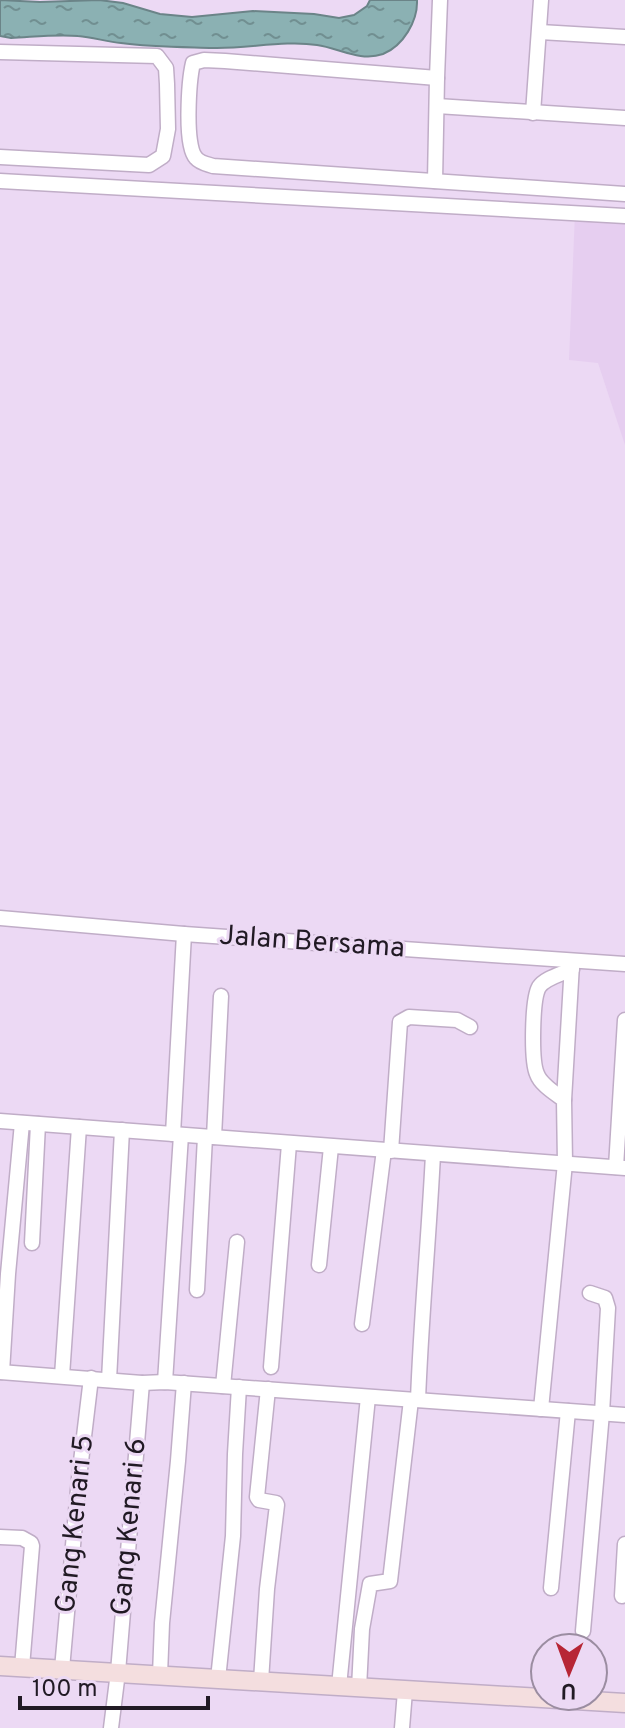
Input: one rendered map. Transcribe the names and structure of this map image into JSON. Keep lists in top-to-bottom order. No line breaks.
{"streets":{"street":["Jalan Bersama","Gang Kenari 5","Gang Kenari 6"]},"scale_bar":"100 m","north":"bottom"}
